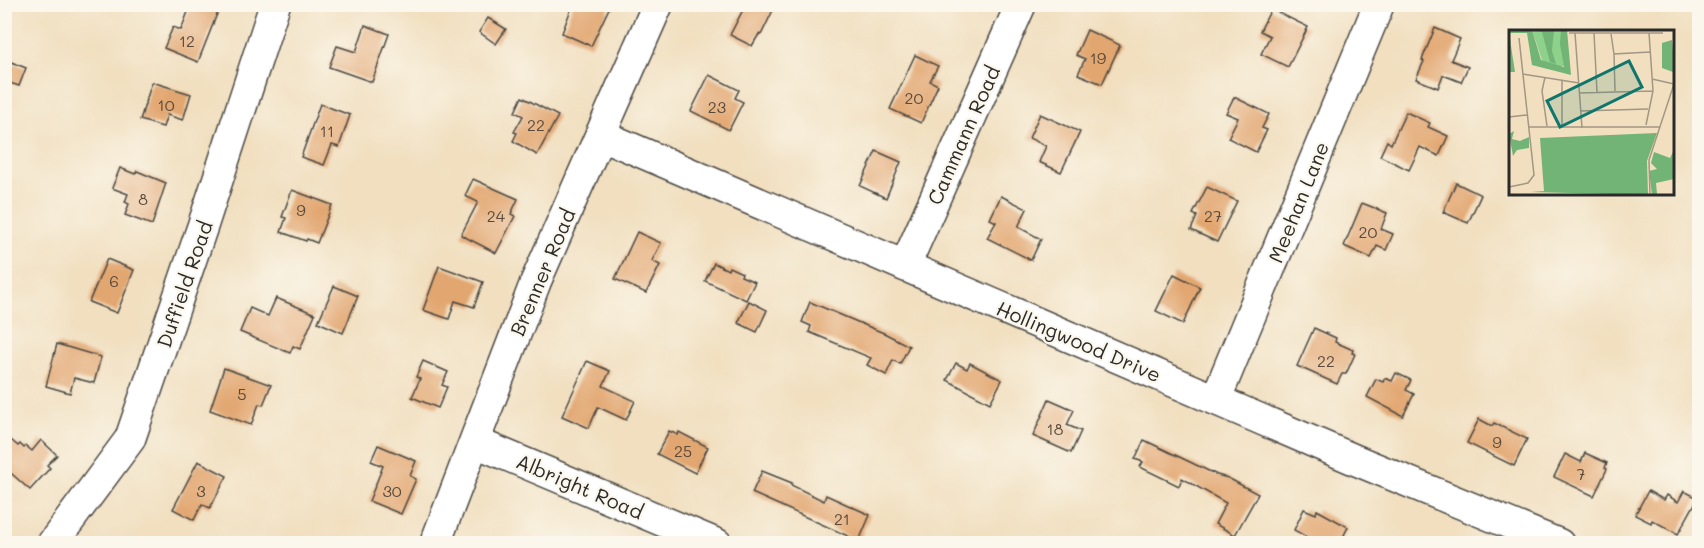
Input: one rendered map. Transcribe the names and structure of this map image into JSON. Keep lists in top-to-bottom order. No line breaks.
{"streets":{"street":["Cammann Road","Meehan Lane","Brenner Road","Duffield Road","Hollingwood Drive","Albright Road"]},"crossings":[["Cammann Road","Hollingwood Drive"],["Meehan Lane","Hollingwood Drive"],["Brenner Road","Hollingwood Drive"],["Brenner Road","Albright Road"]],"house_numbers":["12","19","20","10","23","22","11","8","9","24","27","20","6","22","5","18","9","25","7","3","30","21"]}
